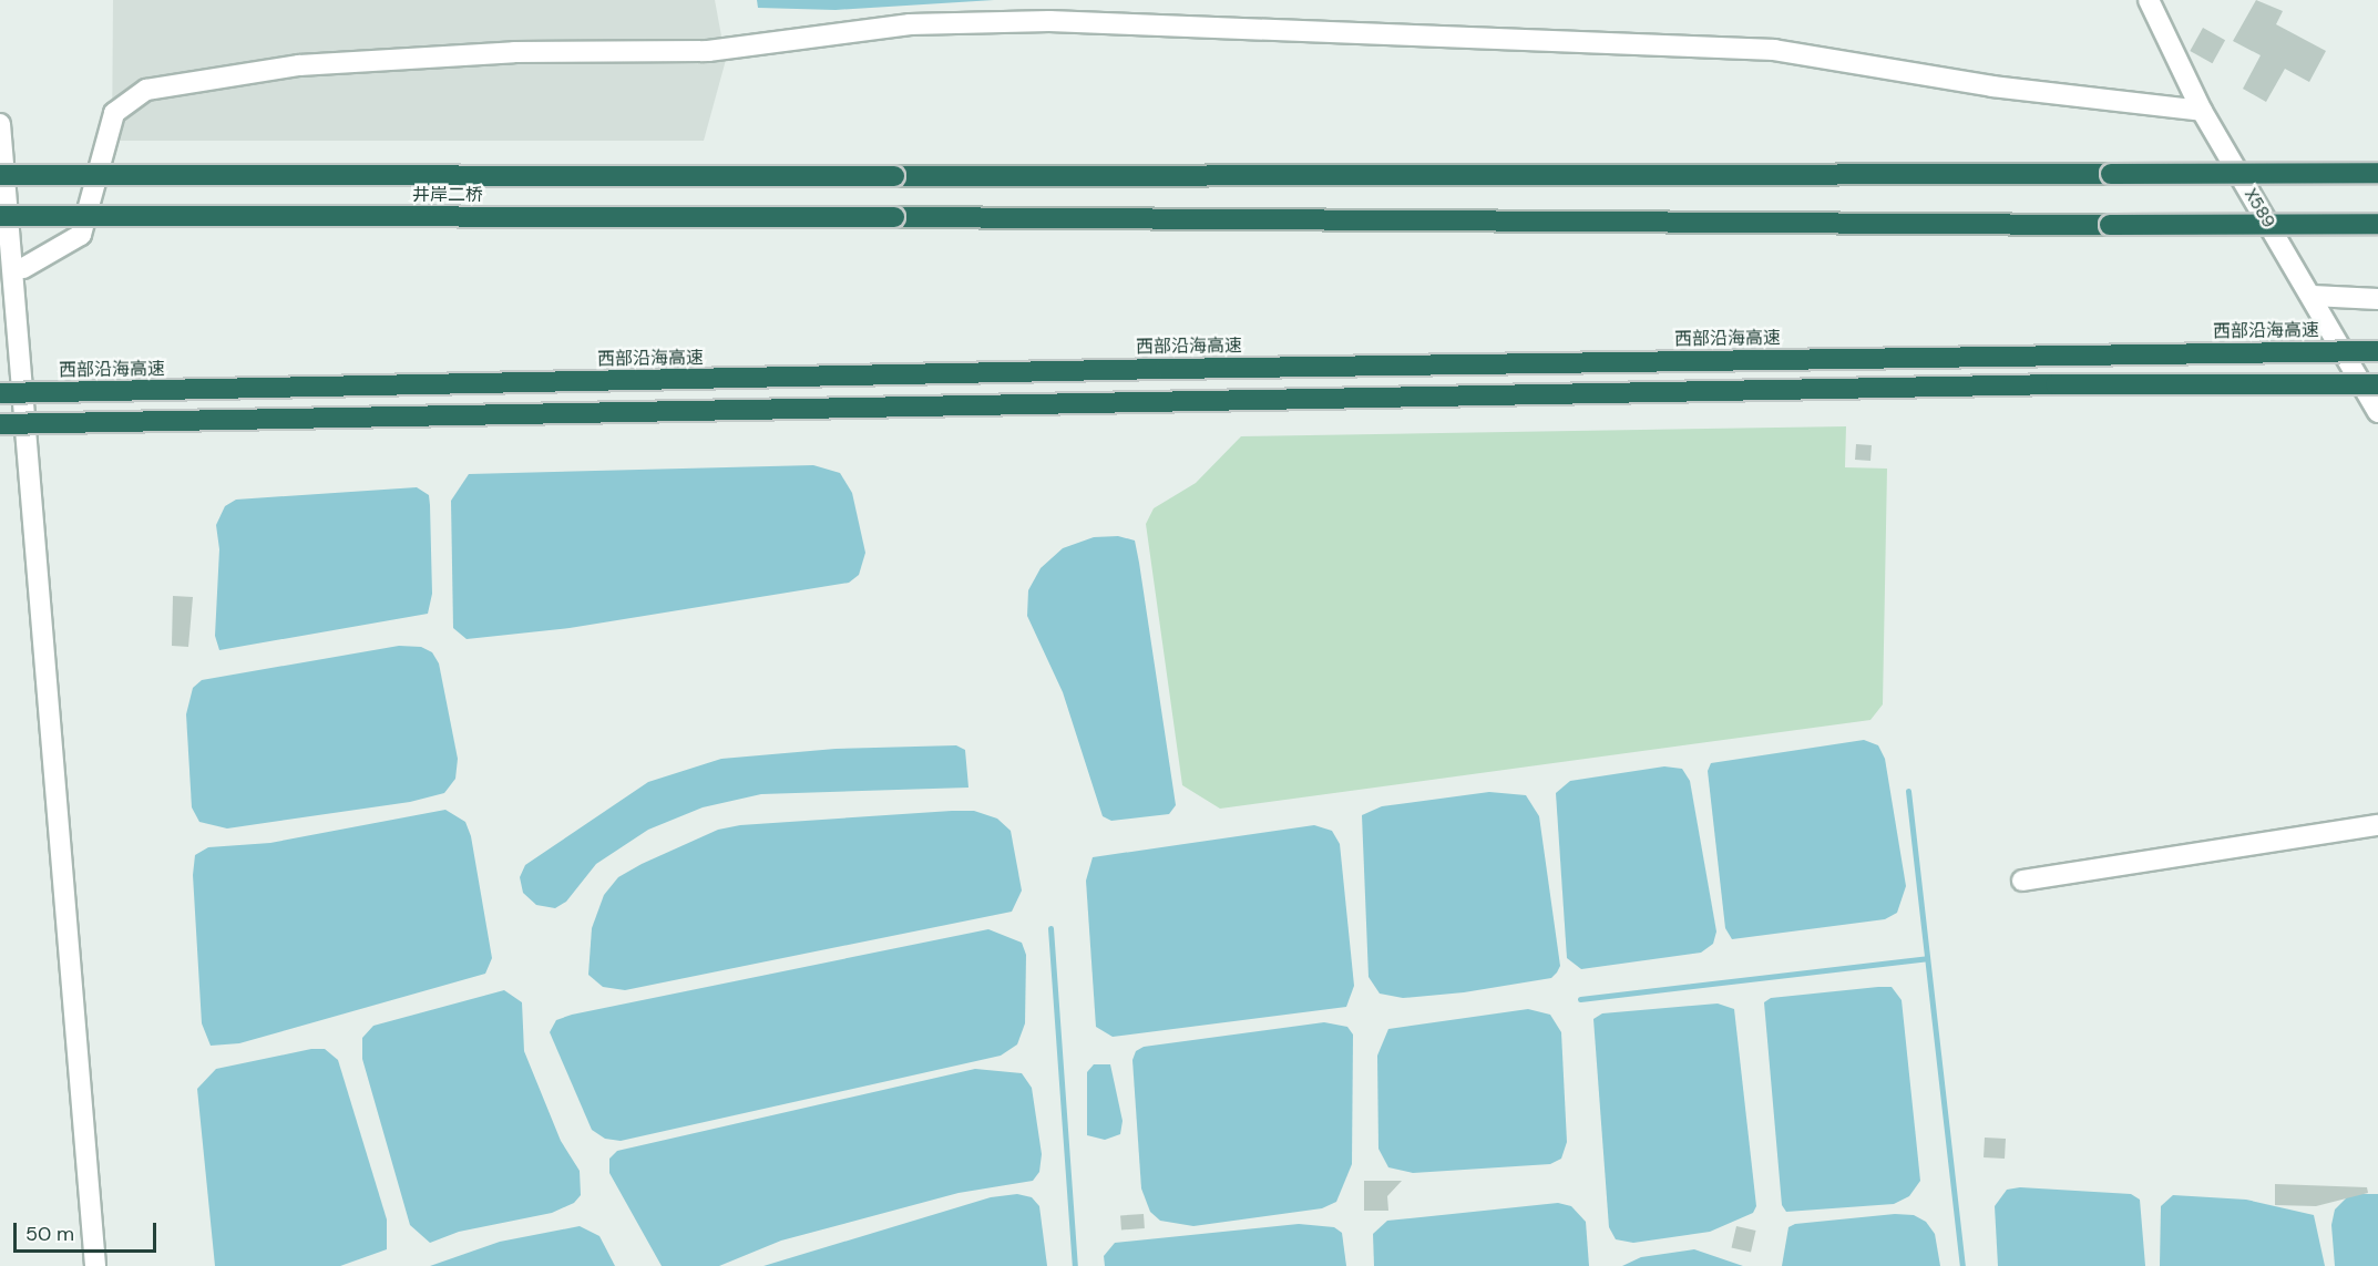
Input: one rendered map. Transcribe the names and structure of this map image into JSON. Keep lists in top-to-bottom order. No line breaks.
{"streets":{"highway":["井岸二桥","西部沿海高速"],"street":["X589"]},"scale_bar":"50 m"}
